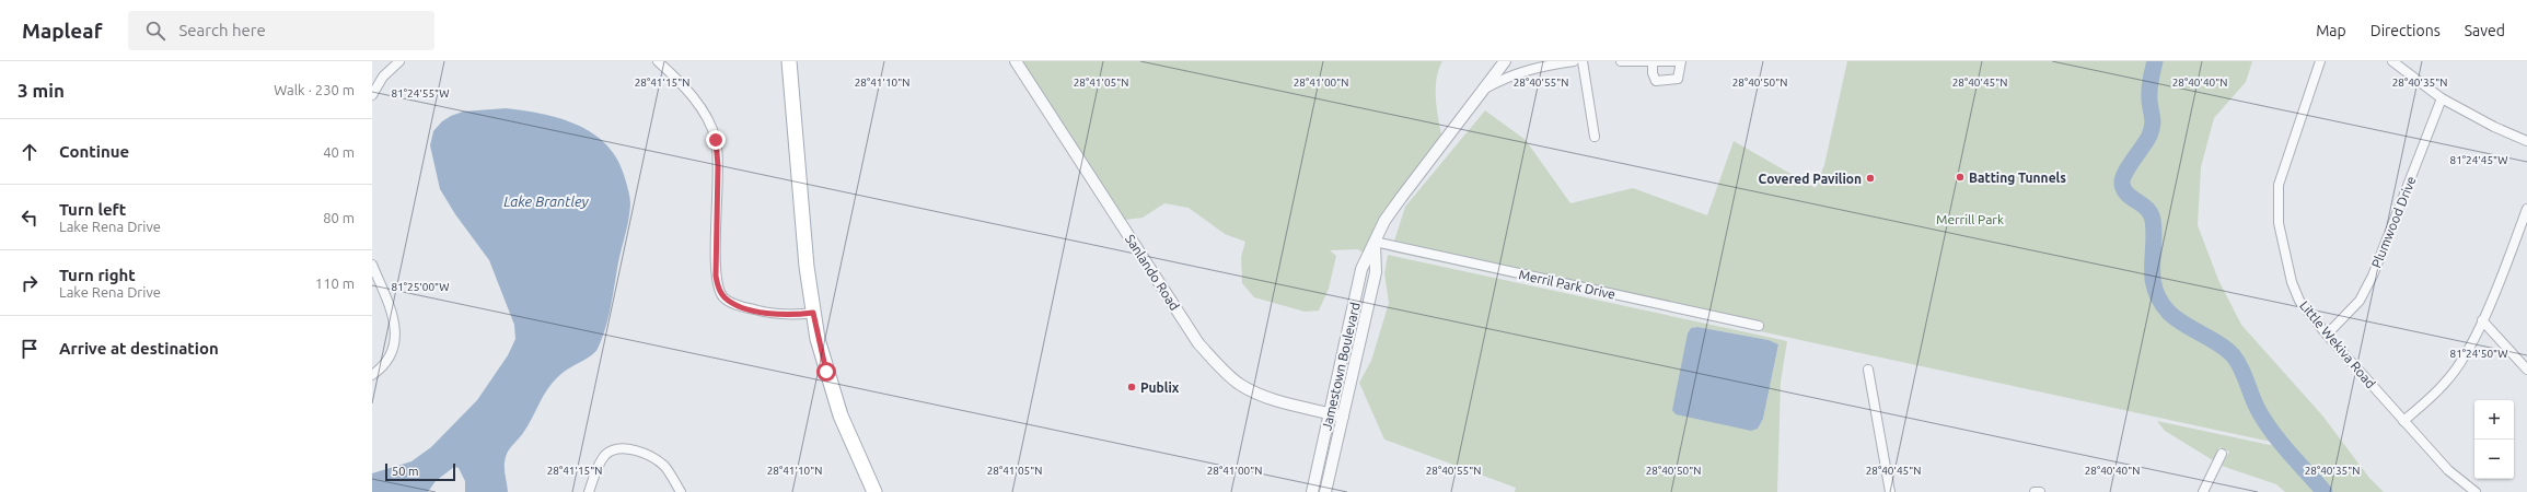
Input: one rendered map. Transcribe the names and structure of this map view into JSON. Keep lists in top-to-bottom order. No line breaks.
{"streets":{"street":["Plumwood Drive","Sanlando Road","Merril Park Drive","Little Wekiva Road","Jamestown Boulevard"]},"crossings":[["Plumwood Drive","Little Wekiva Road"],["Sanlando Road","Jamestown Boulevard"],["Merril Park Drive","Jamestown Boulevard"]],"water":["Lake Brantley"],"parks":["Merrill Park"],"places":["Batting Tunnels","Covered Pavilion","Publix"],"scale_bar":"50 m","page":{"header":"Mapleaf","search":"Search here","nav":["Map","Directions","Saved"],"heading":["3 min","Walk · 230 m"],"list":[["Continue","40 m"],["Turn left","Lake Rena Drive","80 m"],["Turn right","Lake Rena Drive","110 m"],"Arrive at destination"],"map_buttons":["+","−"],"scale":"50 m"},"coordinates":["28°41'15\"N","28°41'10\"N","28°41'05\"N","28°41'00\"N","28°40'55\"N","28°40'50\"N","28°40'45\"N","28°40'40\"N","28°40'35\"N","81°24'55\"W","81°24'45\"W","81°25'00\"W","81°24'50\"W"]}
